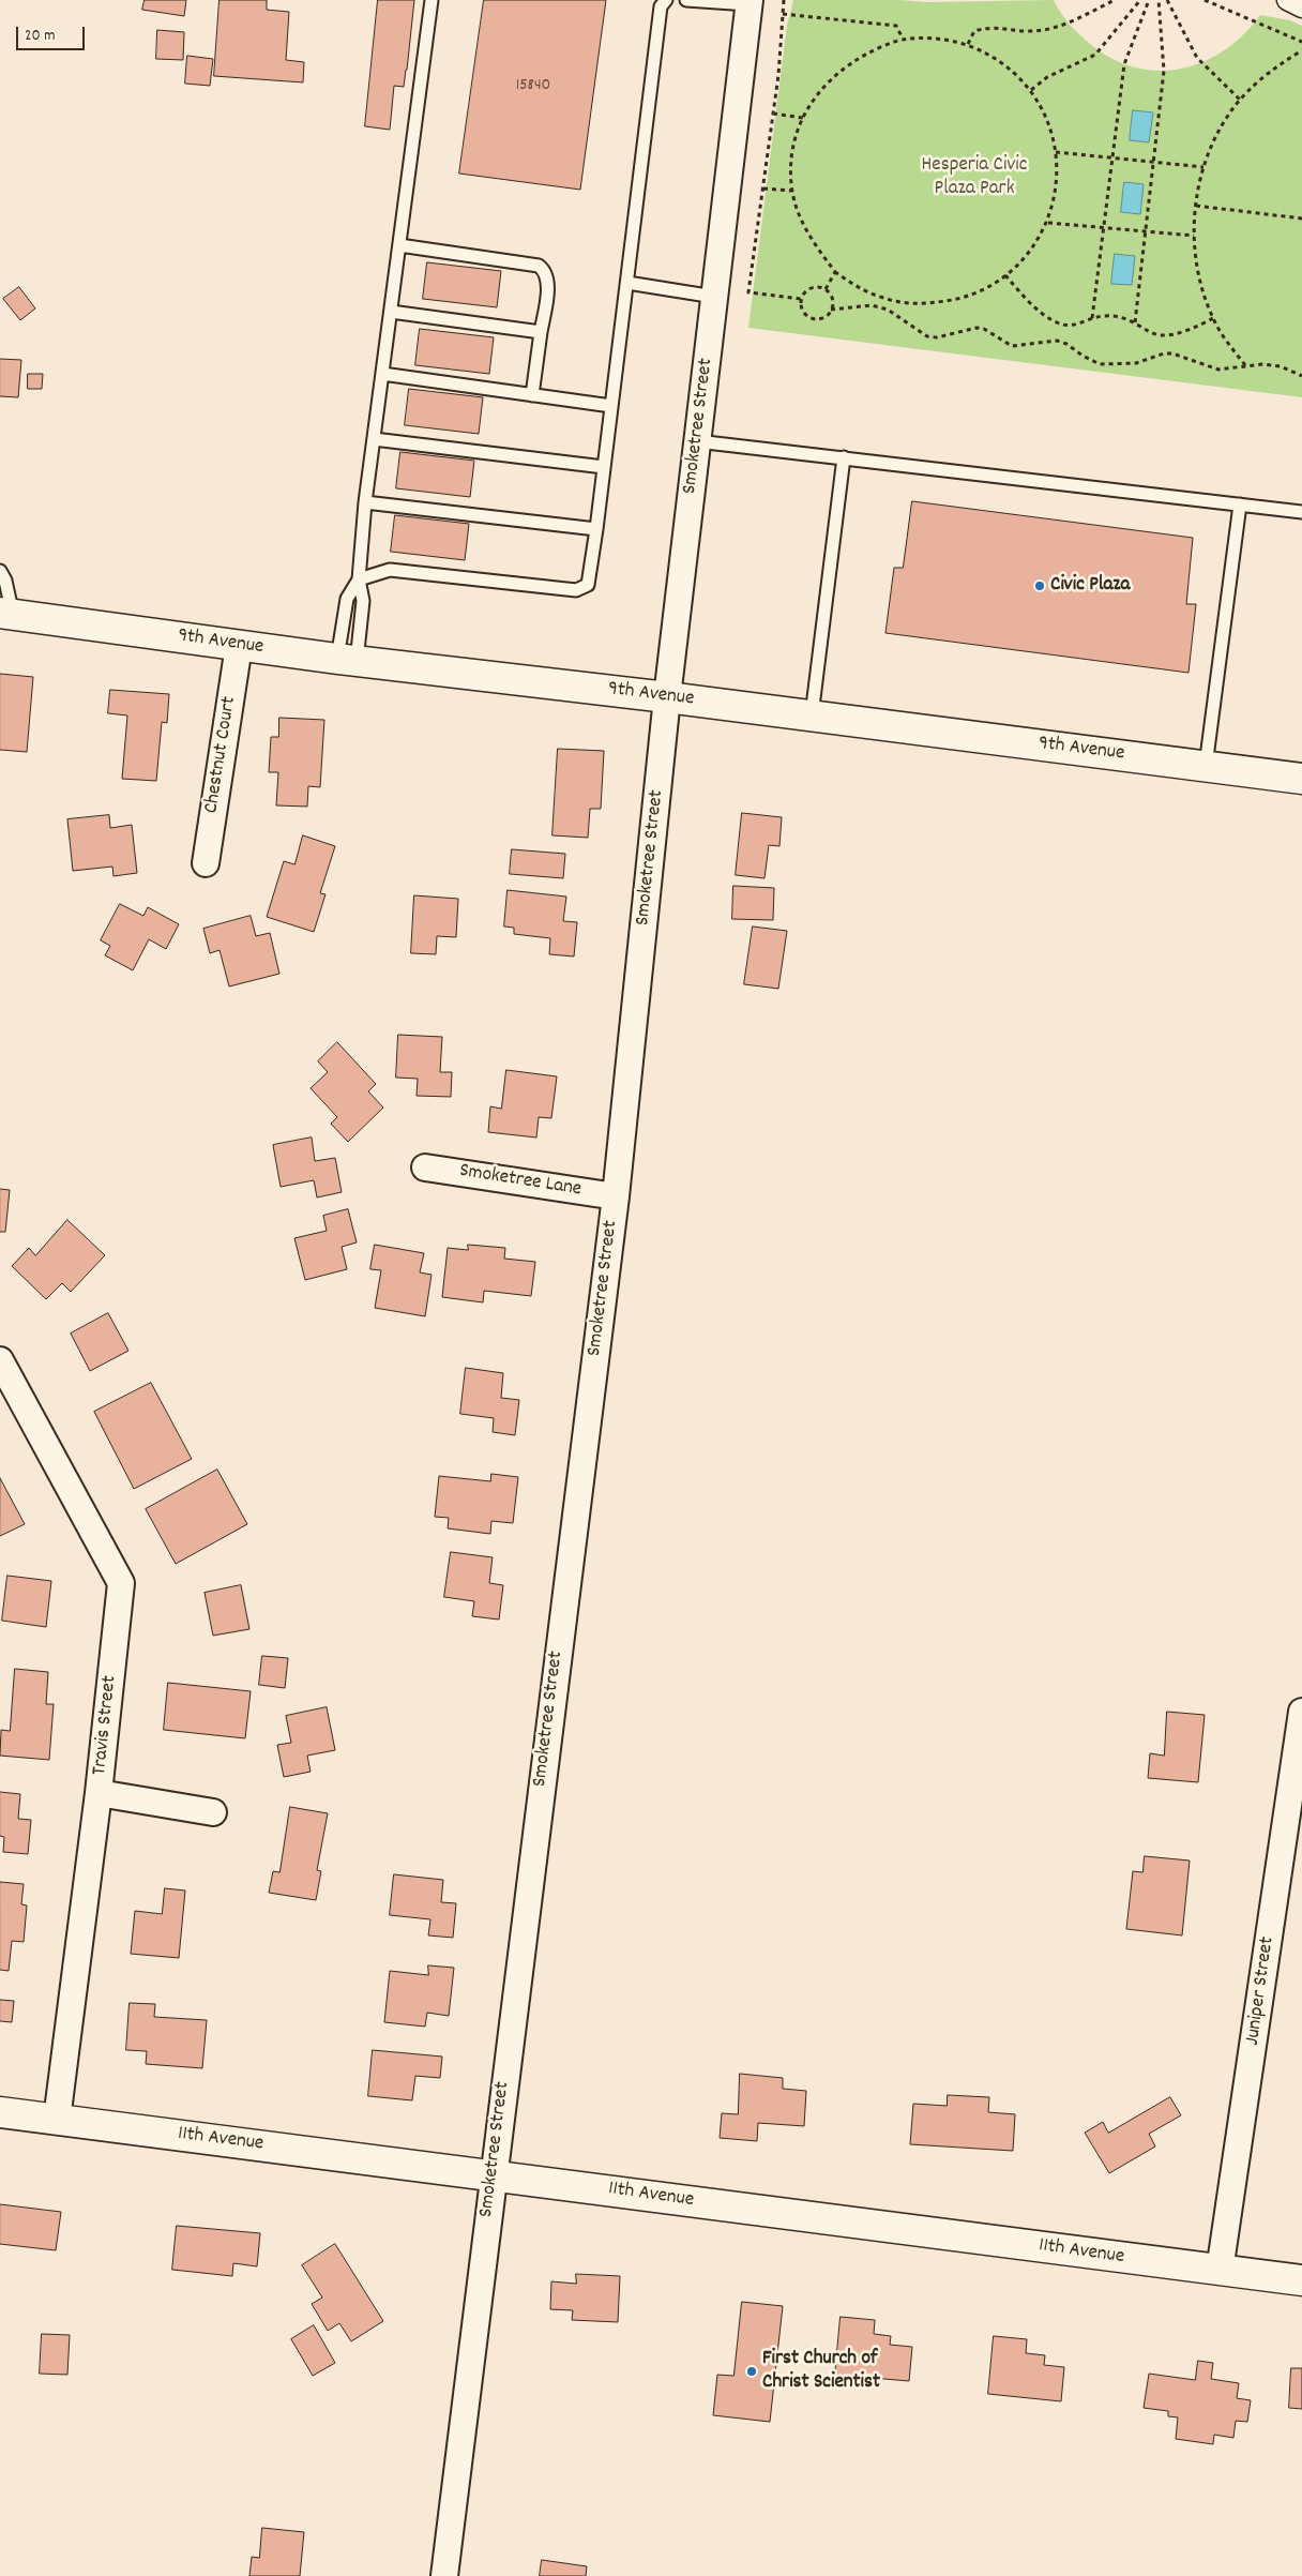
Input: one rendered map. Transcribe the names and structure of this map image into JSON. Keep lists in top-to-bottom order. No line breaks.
{"streets":{"main road":["9th Avenue","11th Avenue"],"street":["Smoketree Street","Chestnut Court","Smoketree Lane","Travis Street","Juniper Street"]},"crossings":[["Smoketree Street","9th Avenue"],["Smoketree Street","Smoketree Lane"],["Smoketree Street","11th Avenue"],["9th Avenue","Chestnut Court"],["Travis Street","11th Avenue"],["Juniper Street","11th Avenue"]],"parks":["Hesperia Civic Plaza Park"],"places":["Civic Plaza","First Church of Christ Scientist"],"house_numbers":["15840"],"scale_bar":"20 m"}
